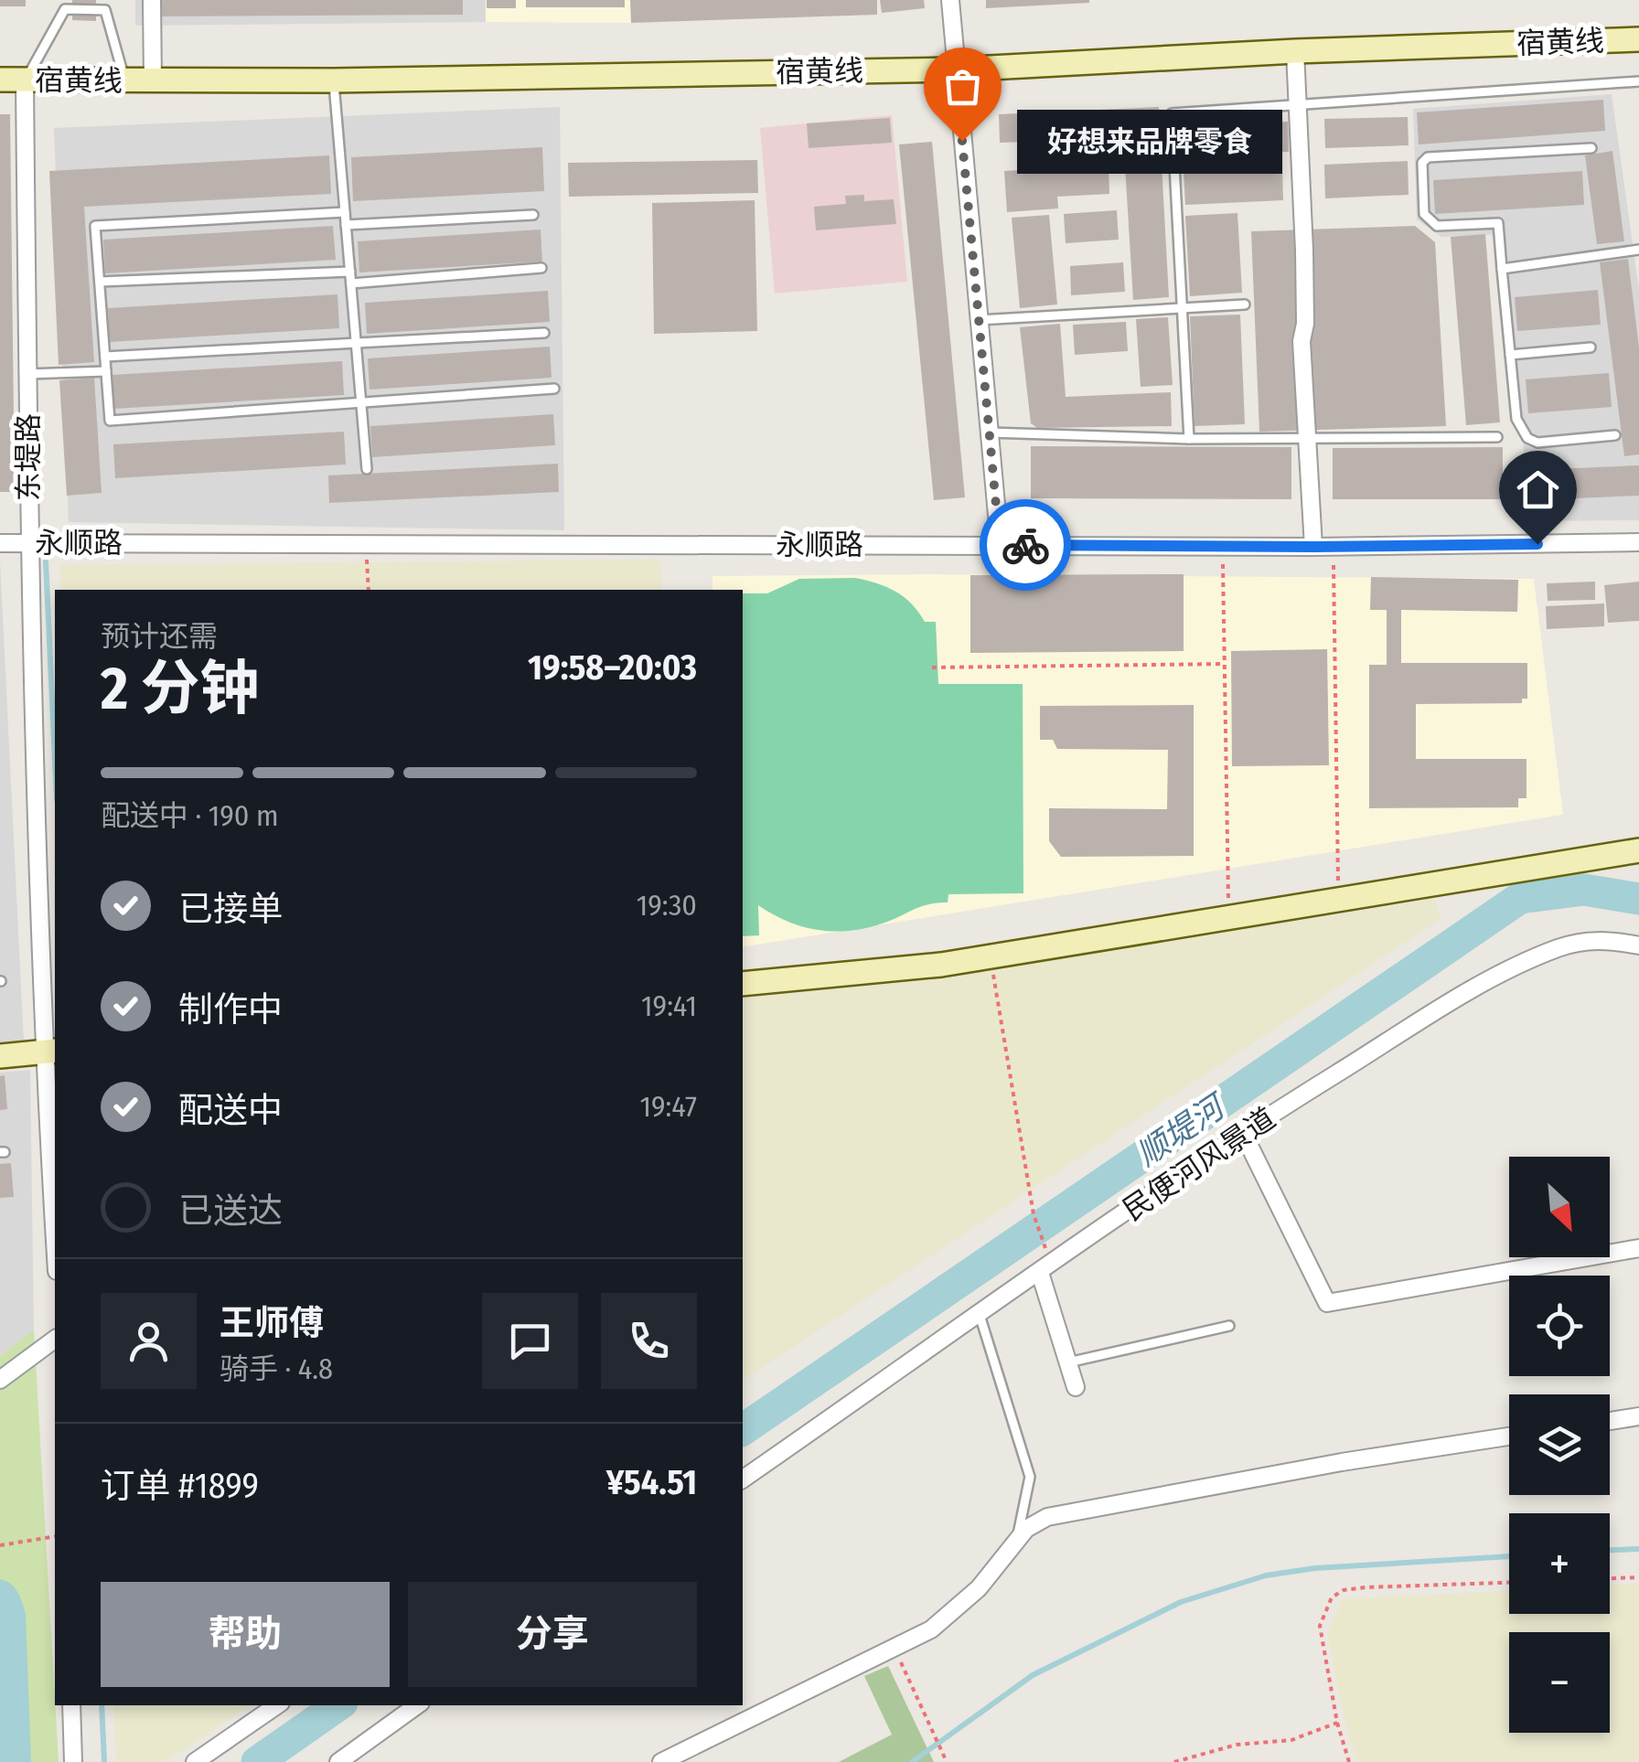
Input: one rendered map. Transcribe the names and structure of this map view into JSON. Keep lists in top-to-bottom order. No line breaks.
{"streets":{"main road":["宿黄线"],"street":["东堤路","永顺路","民便河风景道"]},"crossings":[["宿黄线","东堤路"],["东堤路","永顺路"]],"water":["顺堤河"],"places":["好想来品牌零食"],"north":"bottom right","page":{"bubble":"好想来品牌零食","heading":["2 分钟","预计还需","19:58–20:03"],"panel":["王师傅","骑手 · 4.8","订单 #1899","¥54.51"],"bar":"配送中 · 190 m","list":[["已接单","19:30"],["制作中","19:41"],["配送中","19:47"],"已送达"],"map_buttons":["+","−"],"buttons":["帮助","分享"]}}
